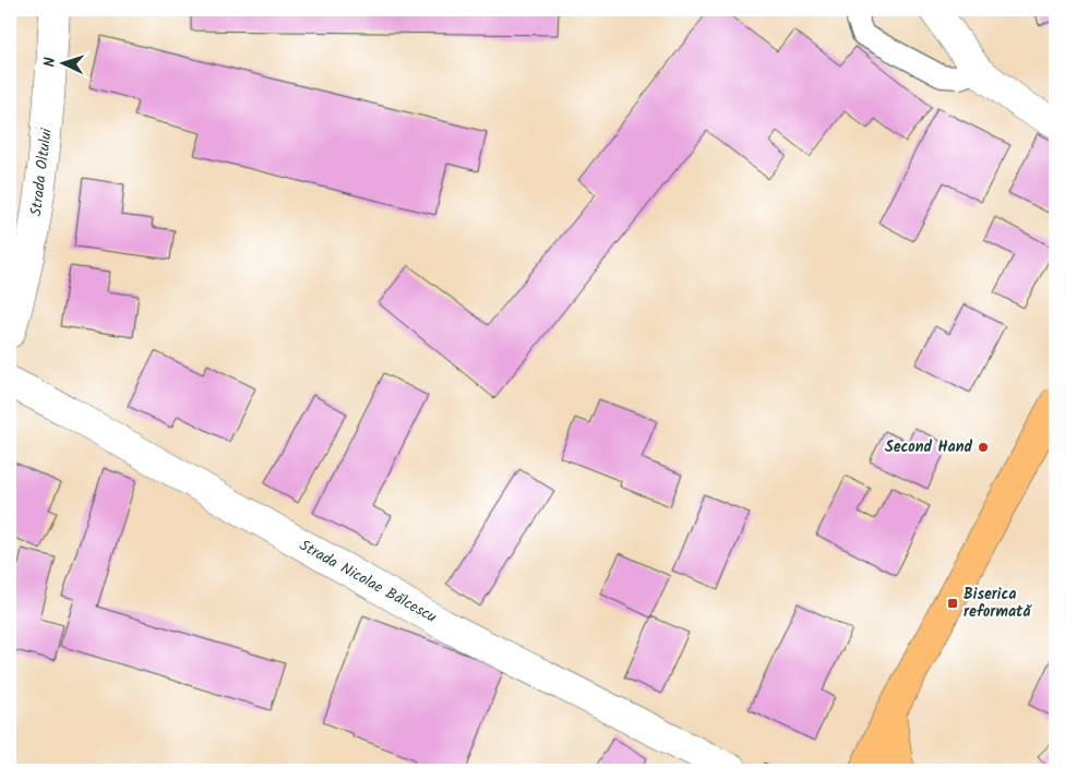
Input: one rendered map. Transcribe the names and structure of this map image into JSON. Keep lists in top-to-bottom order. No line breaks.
{"streets":{"street":["Strada Oltului","Strada Nicolae Bălcescu"]},"places":{"other":["Second Hand"],"transit":["Biserica reformată"]},"north":"left"}
